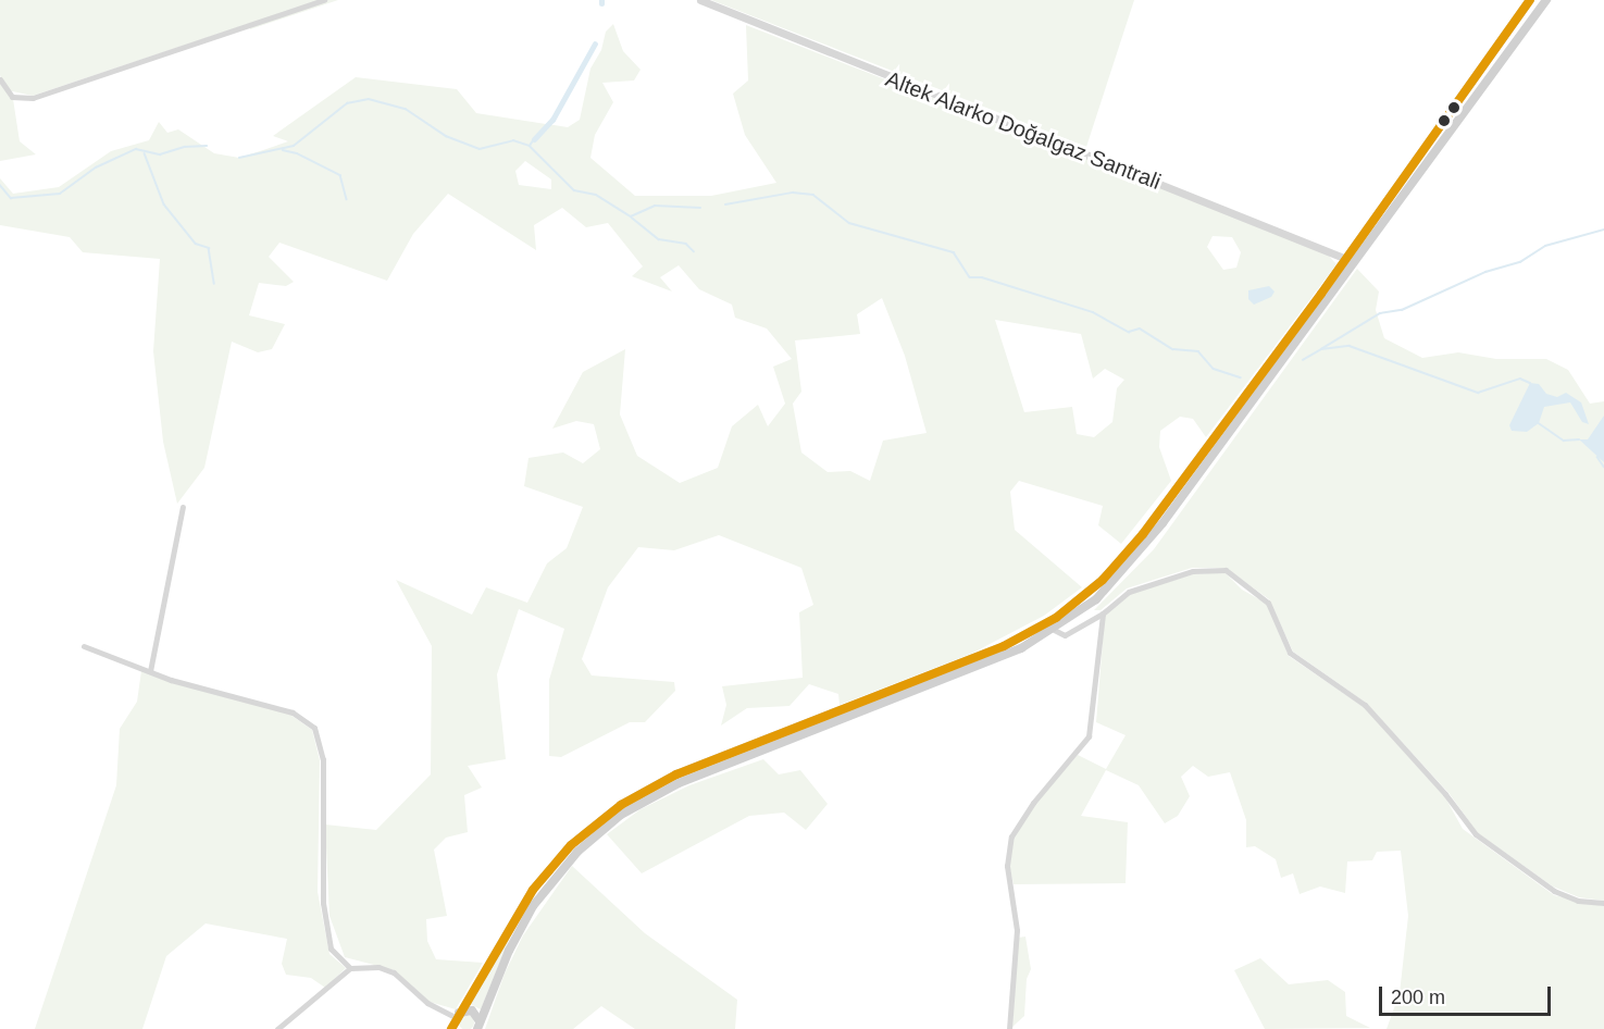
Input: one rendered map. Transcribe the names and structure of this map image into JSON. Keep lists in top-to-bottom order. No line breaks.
{"streets":{"street":["Altek Alarko Doğalgaz Santrali"]},"scale_bar":"200 m"}
